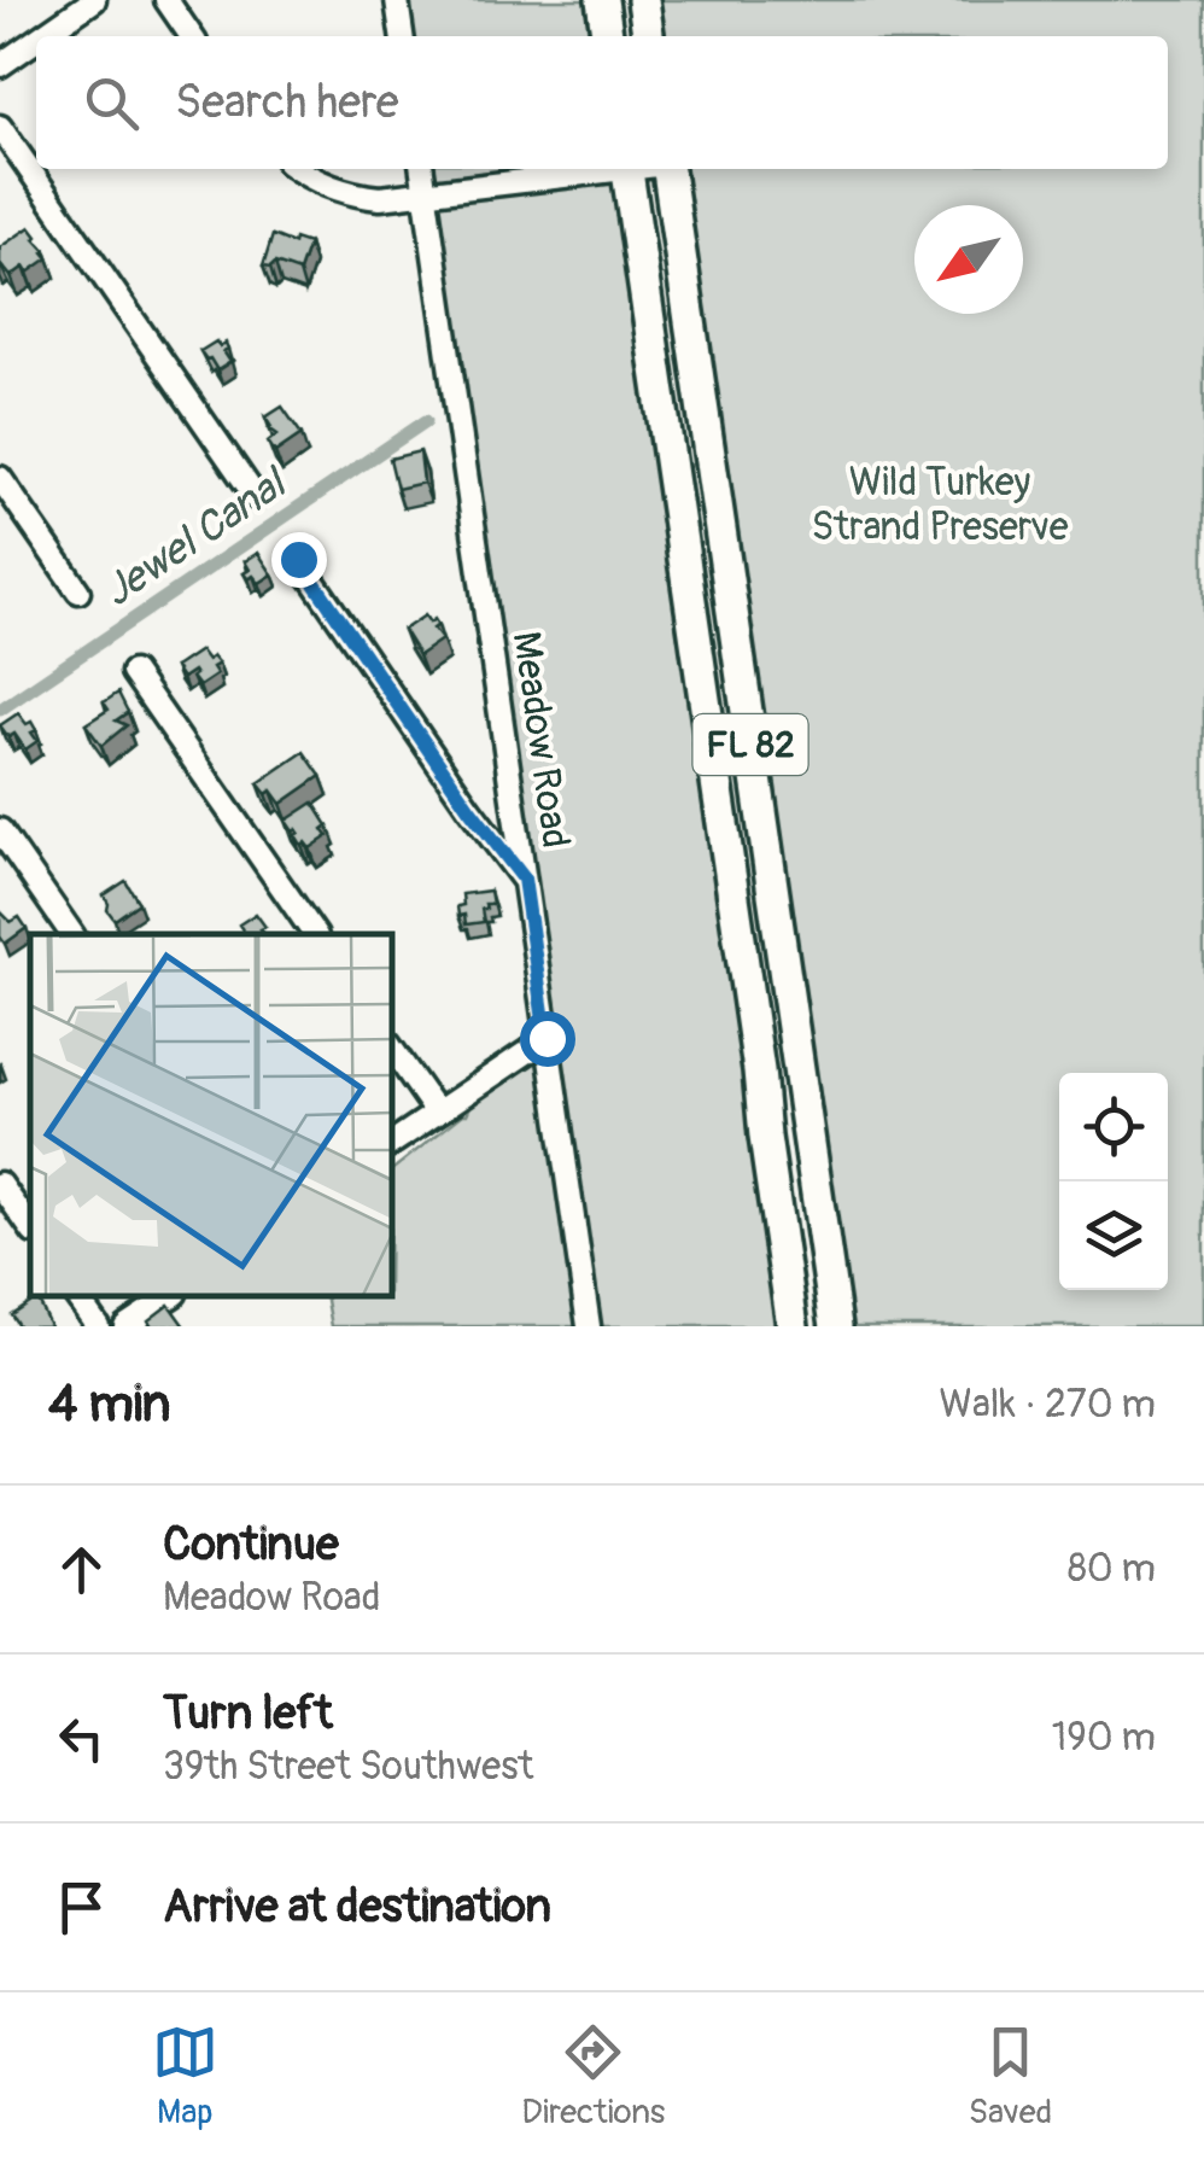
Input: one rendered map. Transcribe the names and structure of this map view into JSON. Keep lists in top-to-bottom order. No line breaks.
{"streets":{"highway":["FL 82"],"street":["Meadow Road"]},"water":["Jewel Canal"],"parks":["Wild Turkey Strand Preserve"],"north":"bottom left","page":{"search":"Search here","heading":["4 min","Walk · 270 m"],"list":[["Continue","Meadow Road","80 m"],["Turn left","39th Street Southwest","190 m"],"Arrive at destination"],"nav":["Map","Directions","Saved"]}}
